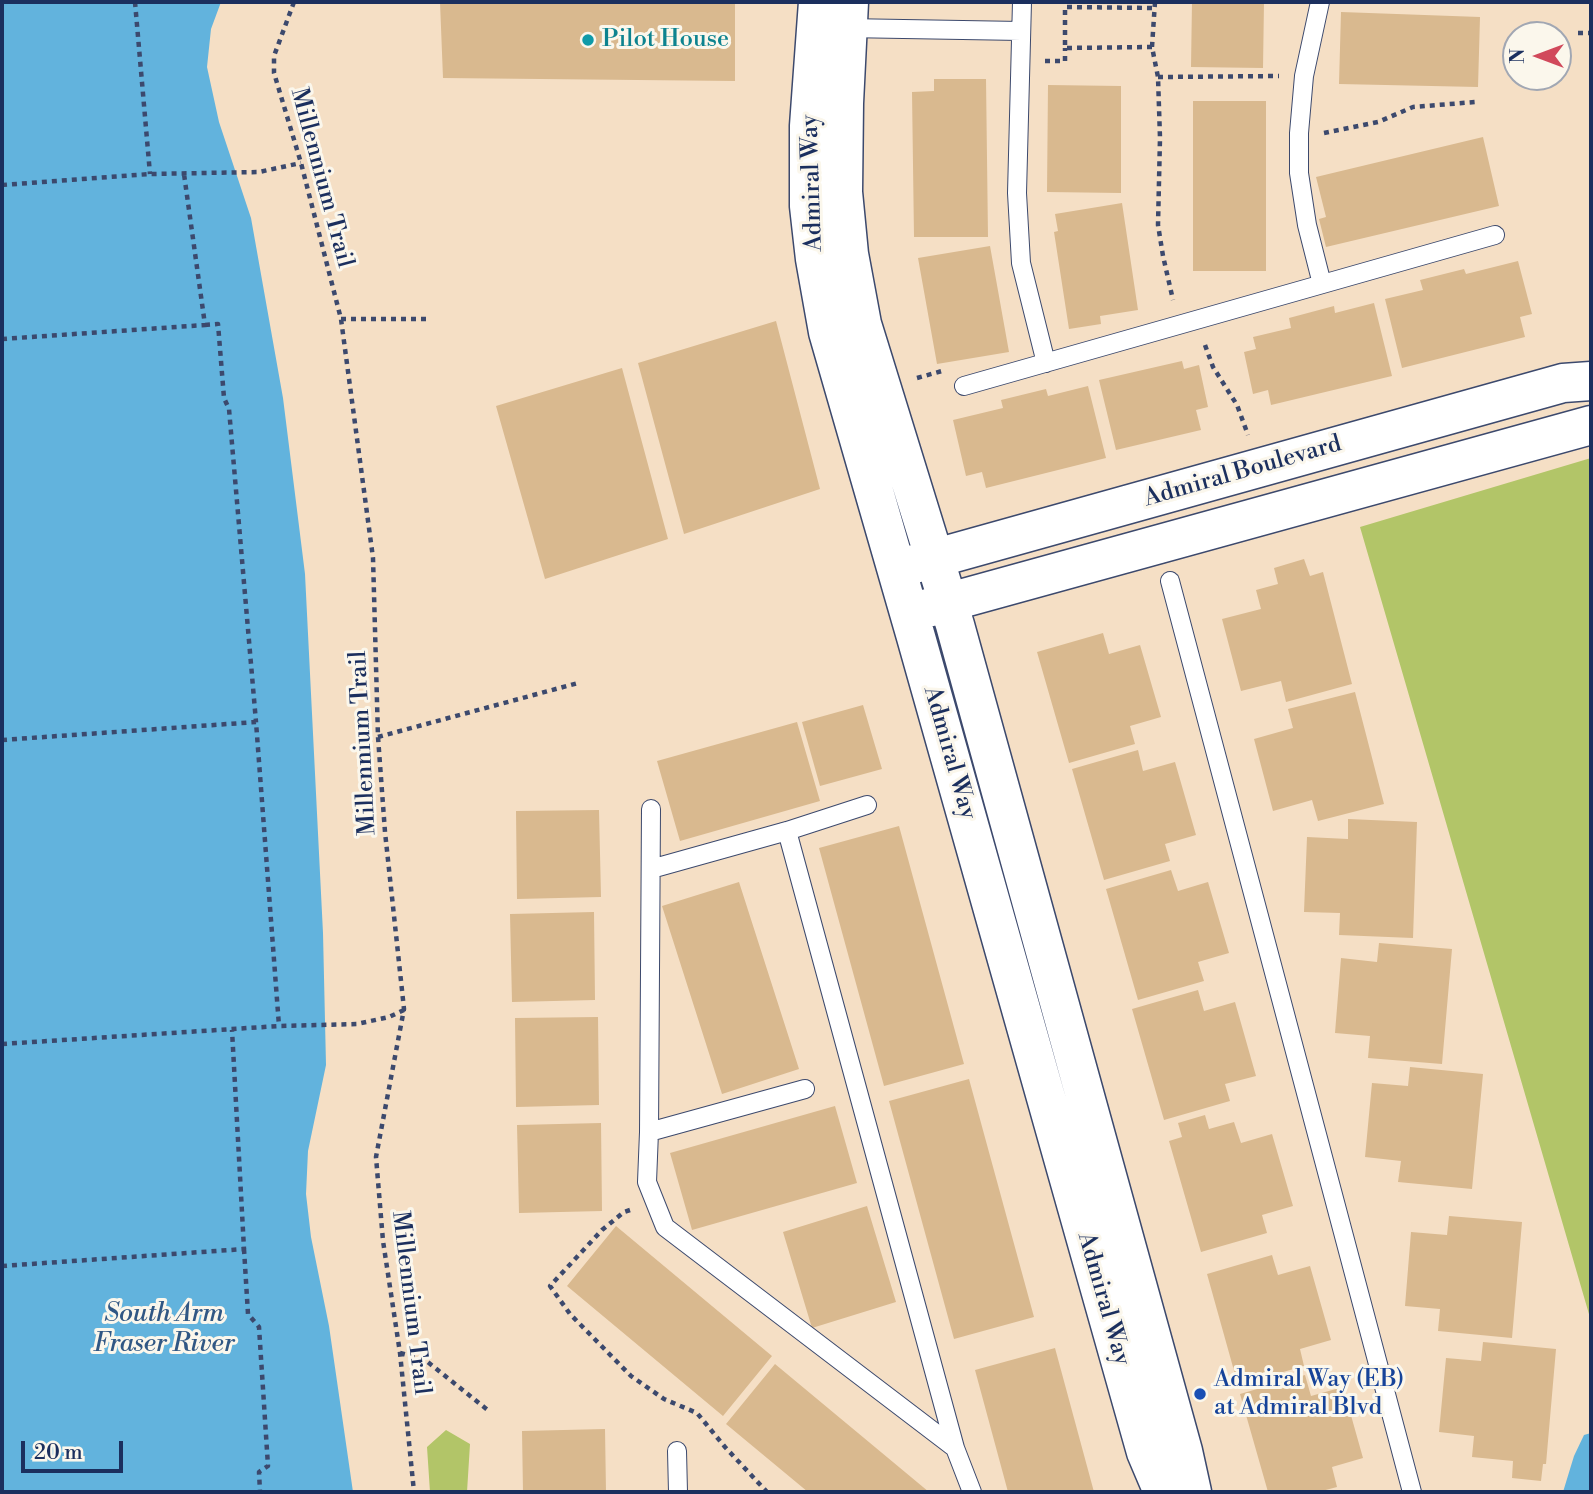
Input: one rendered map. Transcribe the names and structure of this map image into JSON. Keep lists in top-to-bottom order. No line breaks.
{"streets":{"street":["Admiral Way","Admiral Boulevard"],"path":["Millennium Trail"]},"crossings":[["Admiral Way","Admiral Boulevard"]],"water":["South Arm Fraser River"],"places":["Pilot House","Admiral Way (EB) at Admiral Blvd"],"scale_bar":"20 m","north":"left"}
